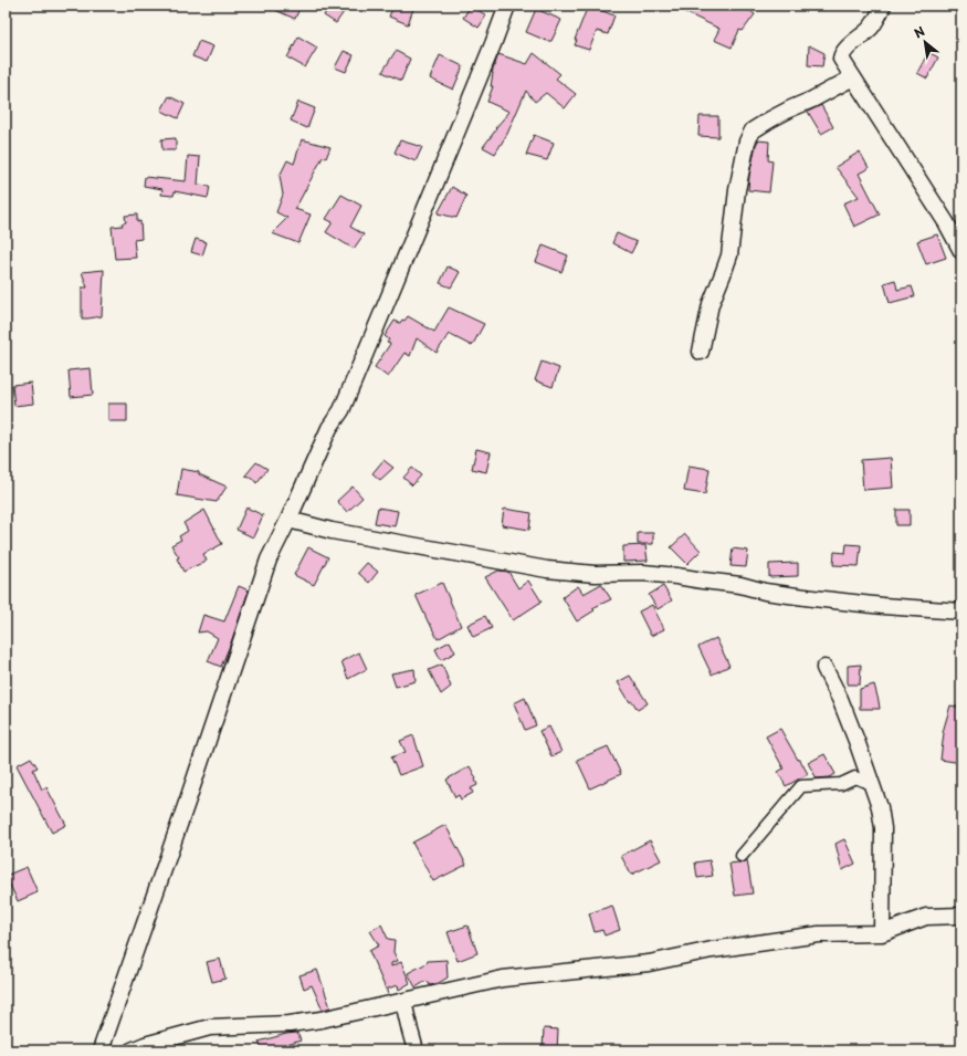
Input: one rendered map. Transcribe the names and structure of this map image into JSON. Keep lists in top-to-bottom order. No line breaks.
{"north":"top left"}
